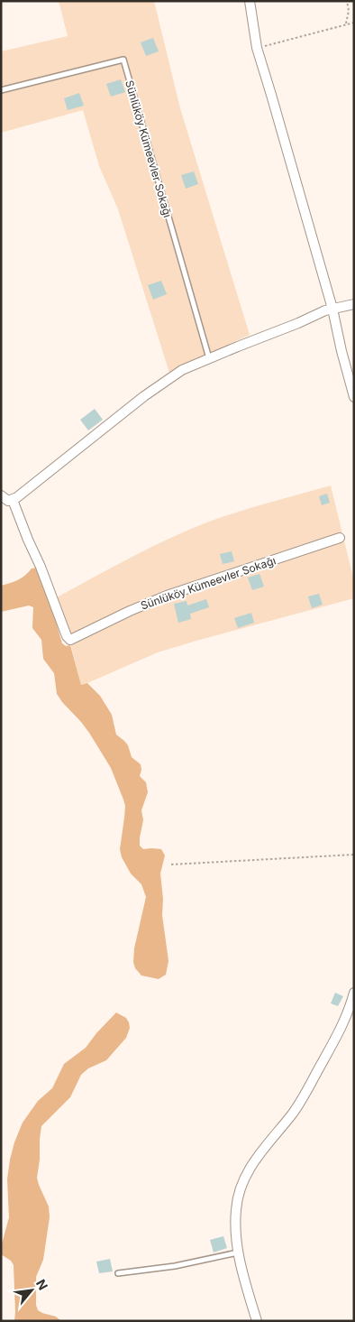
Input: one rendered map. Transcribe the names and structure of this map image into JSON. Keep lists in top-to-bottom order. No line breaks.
{"streets":{"street":["Sünlüköy Kümeevler Sokağı"]},"north":"top right"}
